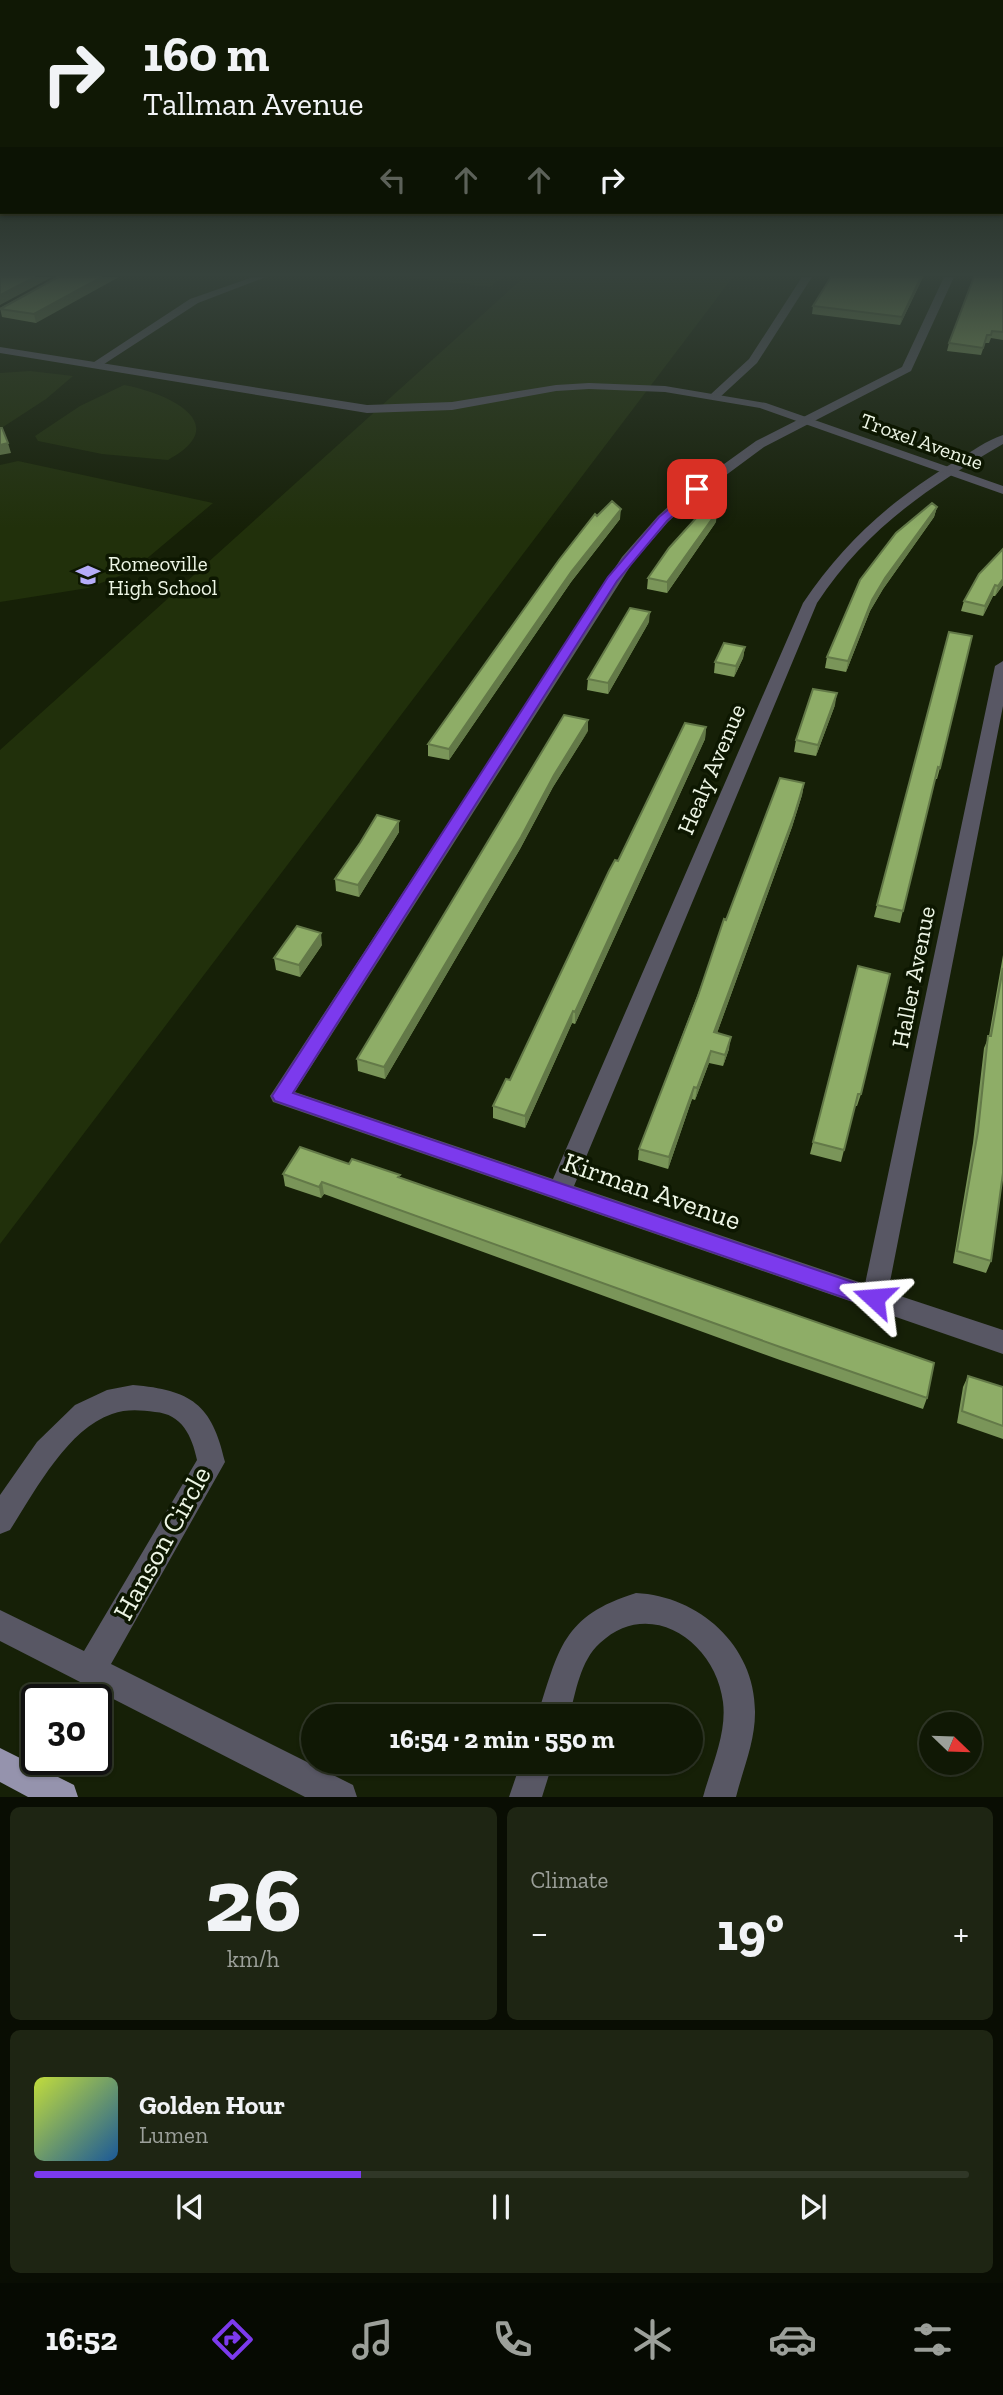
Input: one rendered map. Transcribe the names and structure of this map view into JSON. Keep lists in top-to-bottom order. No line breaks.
{"streets":{"street":["Troxel Avenue","Healy Avenue","Haller Avenue","Kirman Avenue","Hanson Circle"]},"crossings":[["Troxel Avenue","Healy Avenue"],["Troxel Avenue","Kirman Avenue"],["Healy Avenue","Kirman Avenue"],["Haller Avenue","Kirman Avenue"]],"places":{"school or university":["Romeoville High School"]},"north":"bottom right","page":{"turn":["160 m","Tallman Avenue"],"limit":"30","trip":"16:54 · 2 min · 550 m","tile":[["26","km/h"],"Climate"],"heat":["−","19°","+"],"song":["Golden Hour","Lumen"],"tabs":"16:52"}}
